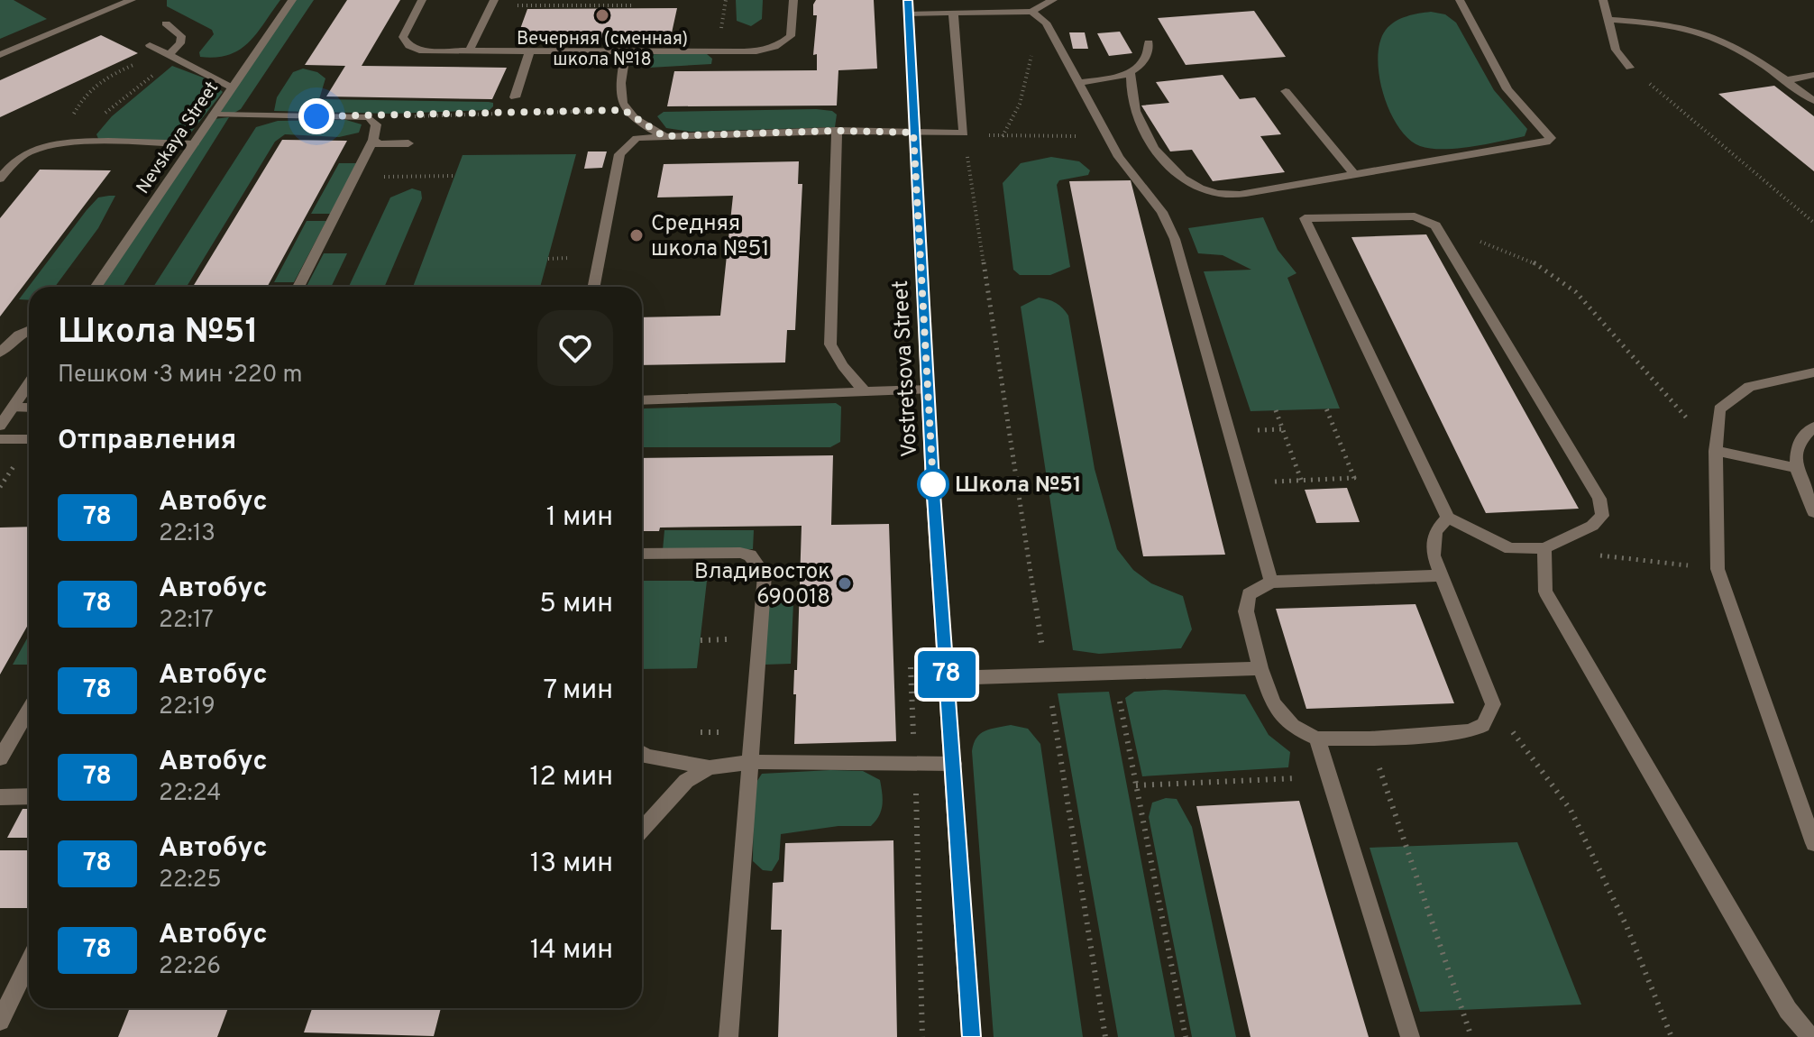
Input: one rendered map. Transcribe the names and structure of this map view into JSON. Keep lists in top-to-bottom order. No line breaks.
{"streets":{"street":["Nevskaya Street","Vostretsova Street"]},"places":["Вечерняя (сменная) школа №18","Средняя школа №51","Школа №51","Владивосток 690018"],"lines":["bus line 78"],"page":{"on_map":"78","heading":[["Школа №51","Пешком · 3 мин · 220 m"],"Отправления"],"list":[{"mark":"78","name":"Автобус","note":"22:13","value":"1 мин"},{"mark":"78","name":"Автобус","note":"22:17","value":"5 мин"},{"mark":"78","name":"Автобус","note":"22:19","value":"7 мин"},{"mark":"78","name":"Автобус","note":"22:24","value":"12 мин"},{"mark":"78","name":"Автобус","note":"22:25","value":"13 мин"},{"mark":"78","name":"Автобус","note":"22:26","value":"14 мин"}]}}
